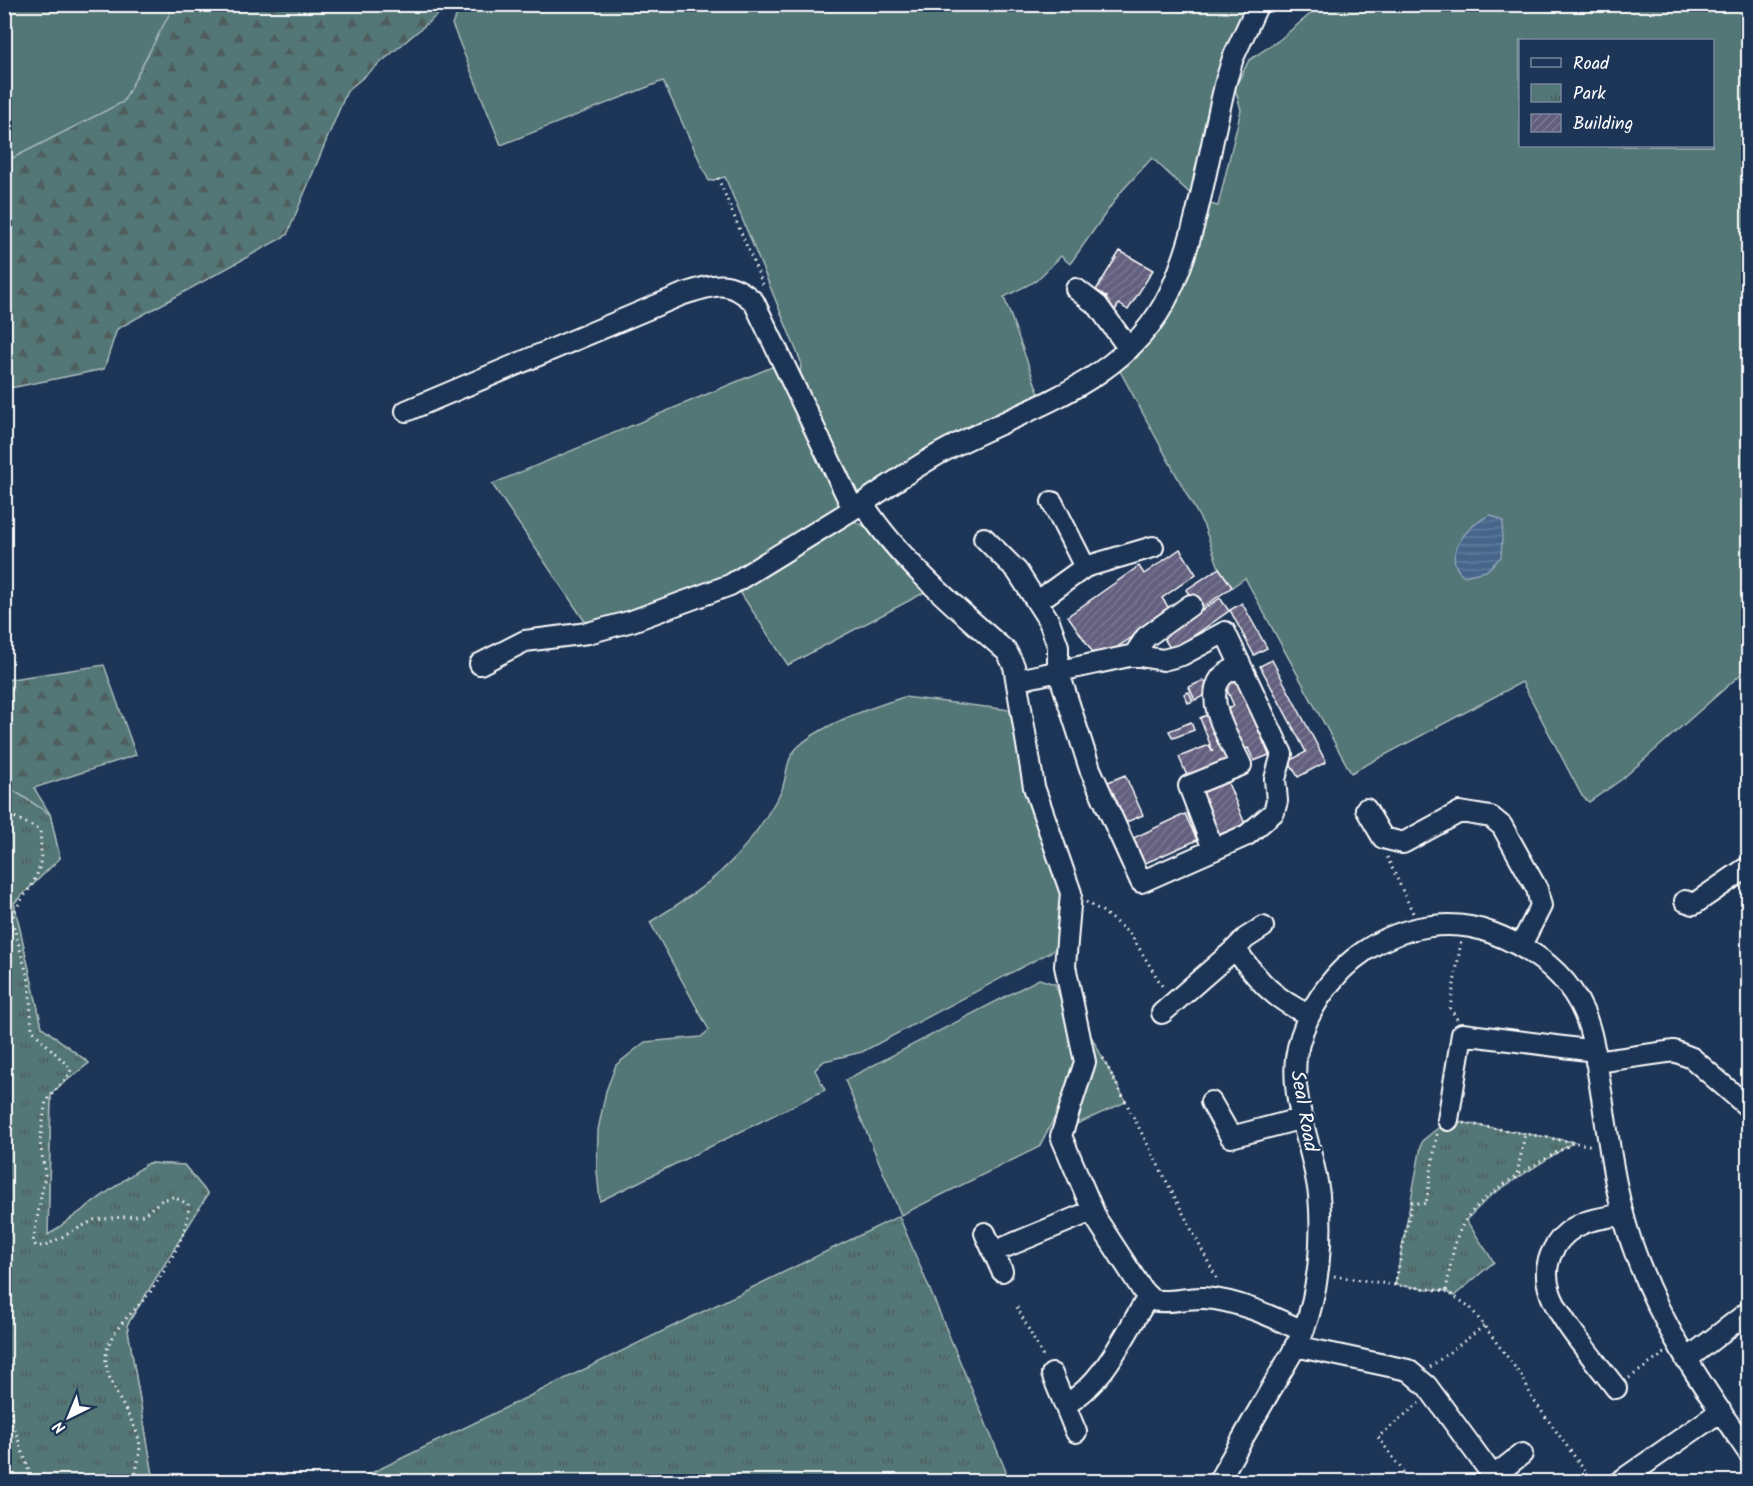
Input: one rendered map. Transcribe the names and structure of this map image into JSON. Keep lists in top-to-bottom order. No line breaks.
{"streets":{"street":["Seal Road"]},"legend":["Road","Park","Building"],"north":"bottom left"}
